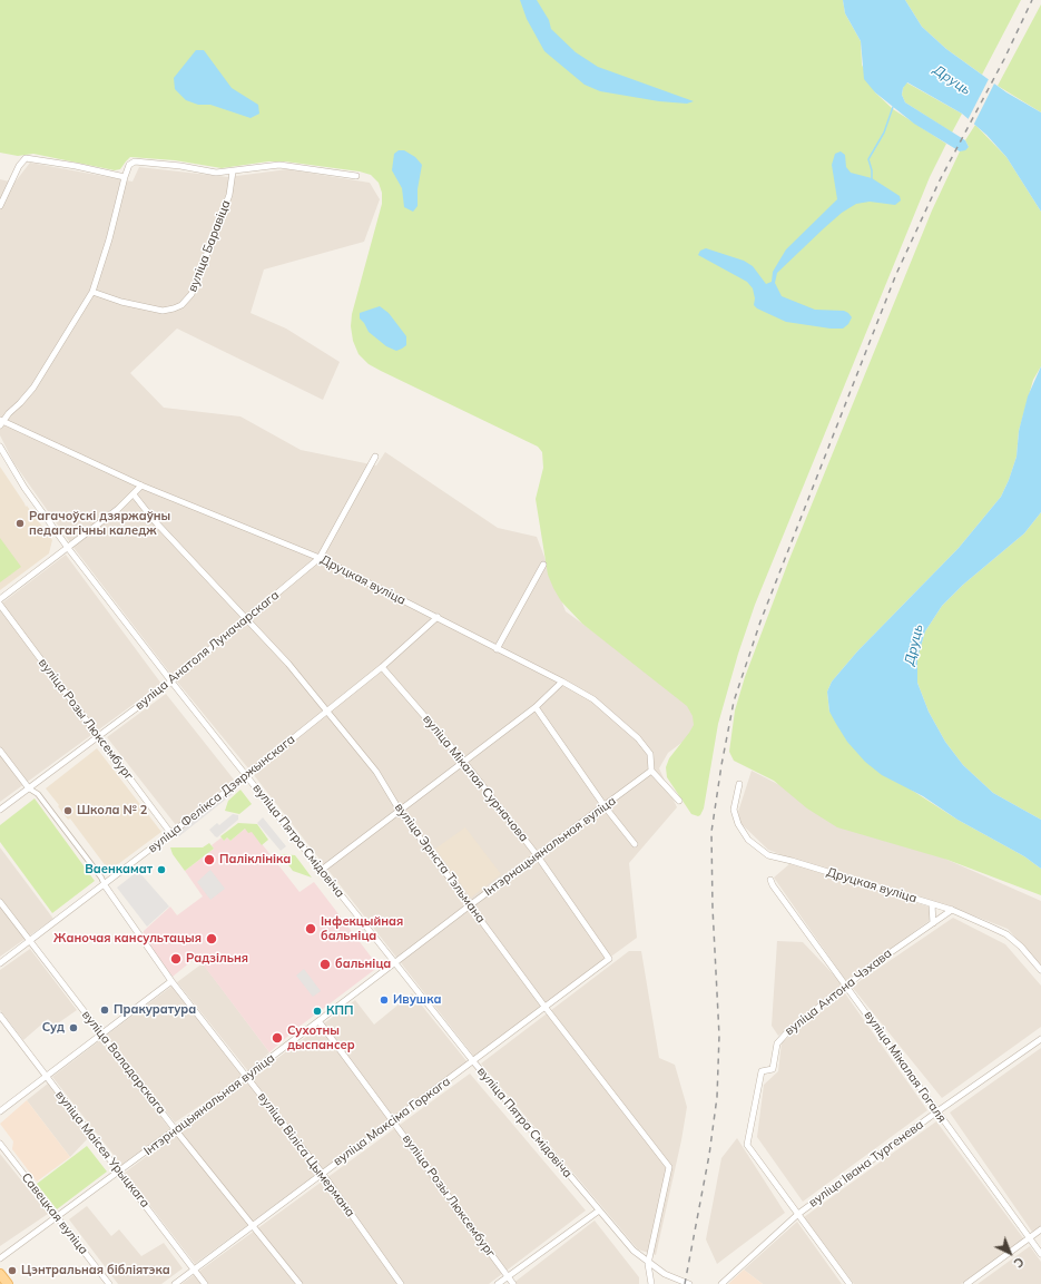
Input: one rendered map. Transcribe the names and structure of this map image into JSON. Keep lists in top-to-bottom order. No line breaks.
{"streets":{"street":["вуліца Баравіца","Друцкая вуліца","вуліца Анатоля Луначарскага","вуліца Розы Люксембург","вуліца Мікалая Сурначова","вуліца Фелікса Дзяржынскага","вуліца Пятра Смідовіча","Інтэрнацыянальная вуліца","вуліца Эрнста Тэльмана","вуліца Антона Чэхава","вуліца Валадарскага","вуліца Мікалая Гогаля","вуліца Максіма Горкага","вуліца Маісея Урыцкага","вуліца Віліса Цымермана","вуліца Івана Тургенева","Савецкая вуліца"]},"crossings":[["Друцкая вуліца","вуліца Анатоля Луначарскага"],["Друцкая вуліца","вуліца Фелікса Дзяржынскага"],["Друцкая вуліца","Інтэрнацыянальная вуліца"],["Друцкая вуліца","вуліца Антона Чэхава"],["вуліца Анатоля Луначарскага","вуліца Розы Люксембург"],["вуліца Анатоля Луначарскага","вуліца Пятра Смідовіча"],["вуліца Анатоля Луначарскага","вуліца Эрнста Тэльмана"],["вуліца Анатоля Луначарскага","вуліца Віліса Цымермана"],["вуліца Розы Люксембург","вуліца Фелікса Дзяржынскага"],["вуліца Розы Люксембург","Інтэрнацыянальная вуліца"],["вуліца Розы Люксембург","вуліца Максіма Горкага"],["вуліца Мікалая Сурначова","вуліца Фелікса Дзяржынскага"],["вуліца Мікалая Сурначова","Інтэрнацыянальная вуліца"],["вуліца Мікалая Сурначова","вуліца Максіма Горкага"],["вуліца Фелікса Дзяржынскага","вуліца Пятра Смідовіча"],["вуліца Фелікса Дзяржынскага","вуліца Эрнста Тэльмана"],["вуліца Фелікса Дзяржынскага","вуліца Валадарскага"],["вуліца Фелікса Дзяржынскага","вуліца Віліса Цымермана"],["вуліца Пятра Смідовіча","Інтэрнацыянальная вуліца"],["вуліца Пятра Смідовіча","вуліца Эрнста Тэльмана"],["вуліца Пятра Смідовіча","вуліца Максіма Горкага"],["Інтэрнацыянальная вуліца","вуліца Эрнста Тэльмана"],["Інтэрнацыянальная вуліца","вуліца Валадарскага"],["Інтэрнацыянальная вуліца","вуліца Маісея Урыцкага"],["Інтэрнацыянальная вуліца","вуліца Віліса Цымермана"],["Інтэрнацыянальная вуліца","Савецкая вуліца"],["вуліца Эрнста Тэльмана","вуліца Максіма Горкага"],["вуліца Антона Чэхава","вуліца Мікалая Гогаля"],["вуліца Антона Чэхава","вуліца Івана Тургенева"],["вуліца Валадарскага","вуліца Максіма Горкага"],["вуліца Мікалая Гогаля","вуліца Івана Тургенева"],["вуліца Максіма Горкага","вуліца Маісея Урыцкага"],["вуліца Максіма Горкага","вуліца Віліса Цымермана"]],"water":["Друць"],"places":["Рагачоўскі дзяржаўны педагагічны каледж","Школа № 2","Паліклініка","Ваенкамат","Інфекцыйная бальніца","Жаночая кансультацыя","Радзільня","бальніца","Ивушка","Пракуратура","КПП","Суд","Сухотны дыспансер","Цэнтральная бібліятэка"],"north":"bottom right"}
